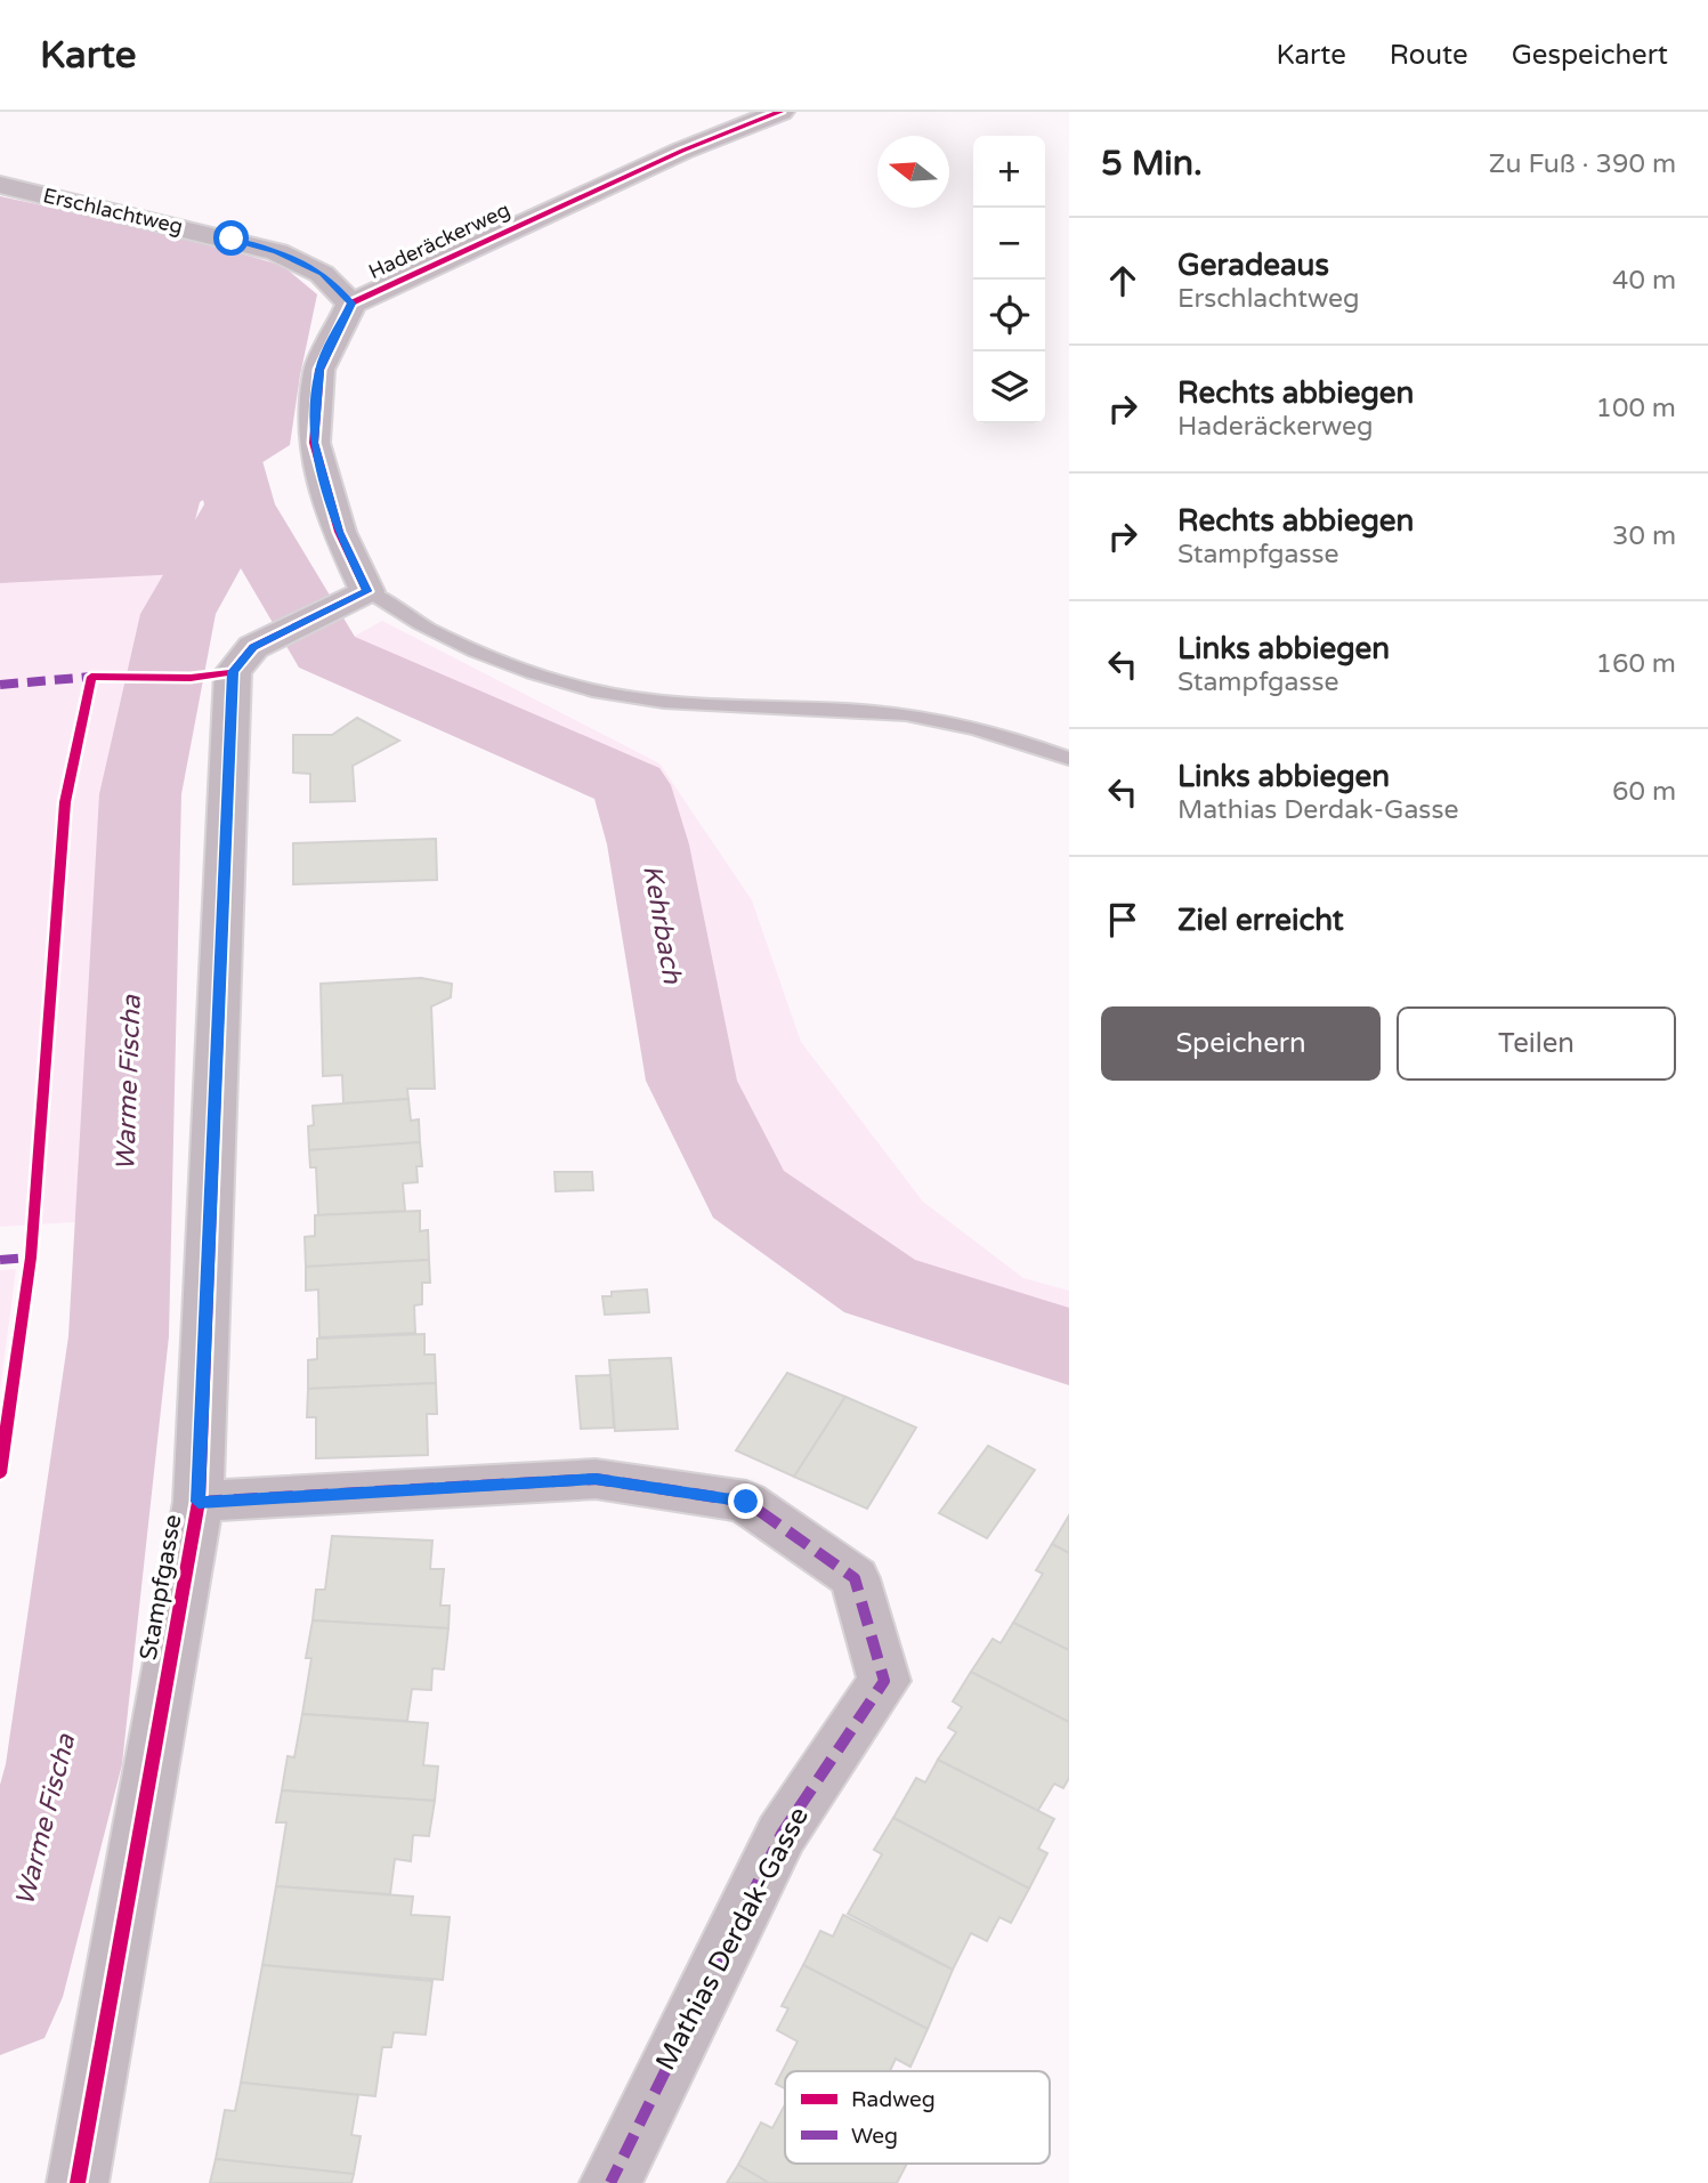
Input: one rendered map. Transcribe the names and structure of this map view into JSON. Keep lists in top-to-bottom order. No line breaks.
{"streets":{"street":["Erschlachtweg","Haderäckerweg","Stampfgasse","Mathias Derdak-Gasse"]},"crossings":[["Erschlachtweg","Haderäckerweg"],["Haderäckerweg","Stampfgasse"],["Stampfgasse","Mathias Derdak-Gasse"]],"water":["Kehrbach","Warme Fischa"],"legend":["Radweg","Weg"],"north":"left","page":{"header":"Karte","nav":["Karte","Route","Gespeichert"],"heading":["5 Min.","Zu Fuß · 390 m"],"map_buttons":["+","−"],"list":[["Geradeaus","Erschlachtweg","40 m"],["Rechts abbiegen","Haderäckerweg","100 m"],["Rechts abbiegen","Stampfgasse","30 m"],["Links abbiegen","Stampfgasse","160 m"],["Links abbiegen","Mathias Derdak-Gasse","60 m"],"Ziel erreicht"],"buttons":["Speichern","Teilen"]}}
